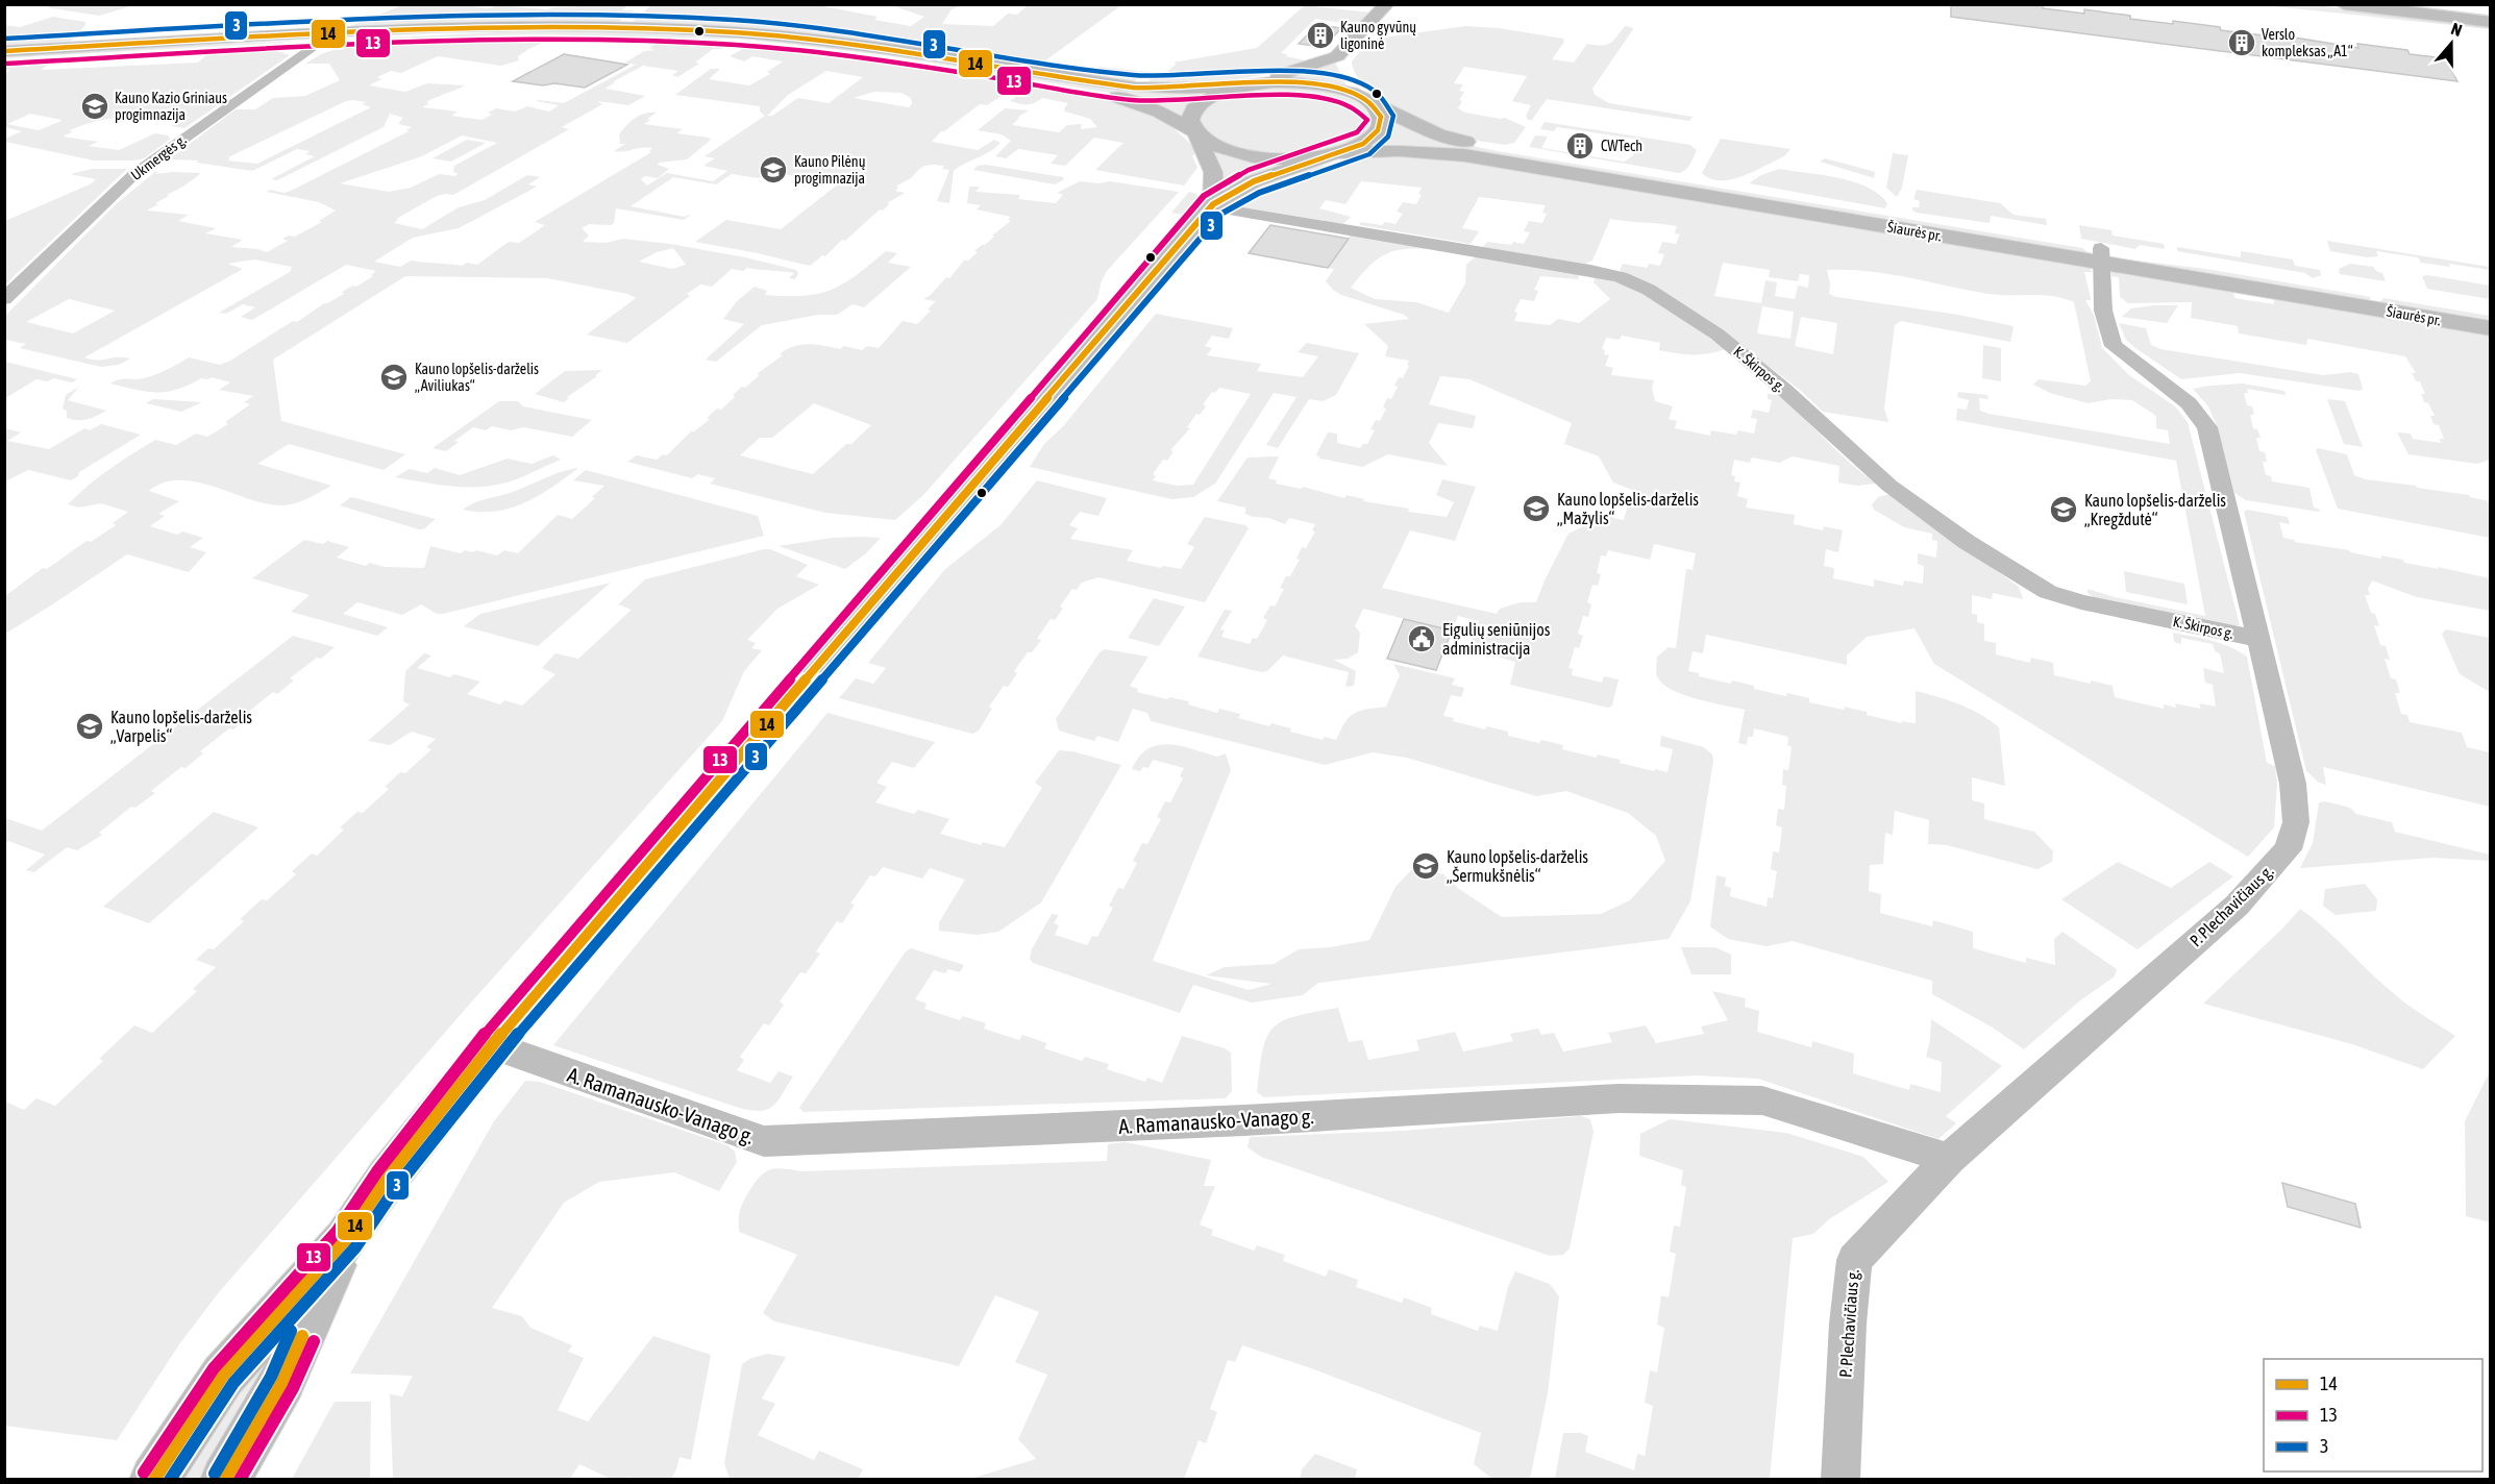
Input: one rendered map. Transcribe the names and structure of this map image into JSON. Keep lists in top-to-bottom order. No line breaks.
{"streets":{"main road":["Šiaurės pr."],"street":["Ukmergės g.","K. Škirpos g.","P. Plechavičiaus g.","A. Ramanausko-Vanago g."]},"crossings":[["Šiaurės pr.","P. Plechavičiaus g."],["K. Škirpos g.","P. Plechavičiaus g."],["P. Plechavičiaus g.","A. Ramanausko-Vanago g."]],"places":{"building":["Kauno gyvūnų ligoninė","Verslo kompleksas „A1“","CWTech"],"school or university":["Kauno Kazio Griniaus progimnazija","Kauno Pilėnų progimnazija","Kauno lopšelis-darželis „Aviliukas“","Kauno lopšelis-darželis „Mažylis“","Kauno lopšelis-darželis „Kregždutė“","Kauno lopšelis-darželis „Varpelis“","Kauno lopšelis-darželis „Šermukšnėlis“"],"public building":["Eigulių seniūnijos administracija"]},"lines":["transit line 3","transit line 14","transit line 13"],"legend":["14","13","3"],"north":"top"}
